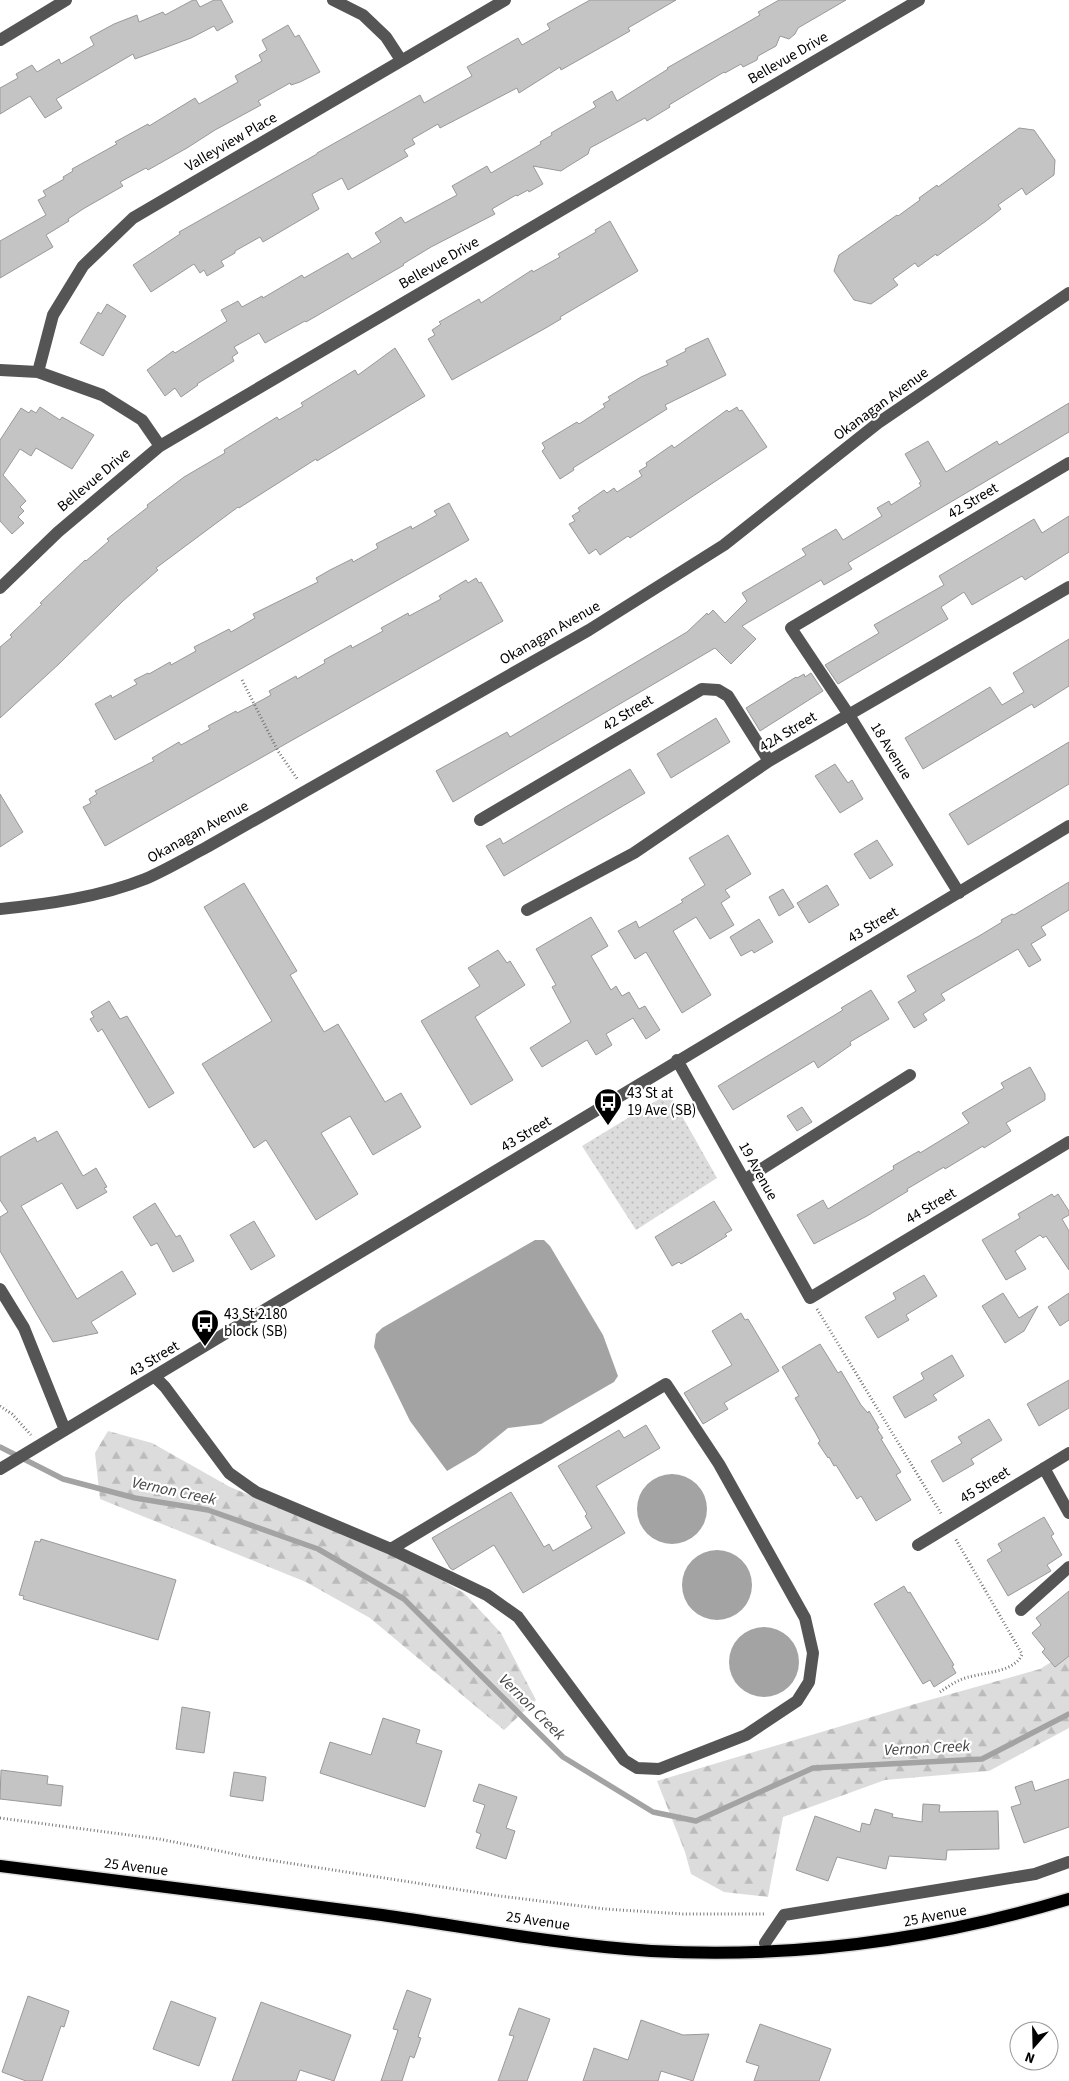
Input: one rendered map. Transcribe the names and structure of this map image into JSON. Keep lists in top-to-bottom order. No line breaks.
{"streets":{"main road":["25 Avenue"],"street":["Bellevue Drive","Valleyview Place","Okanagan Avenue","42 Street","42A Street","18 Avenue","43 Street","19 Avenue","44 Street","45 Street"]},"crossings":[["42 Street","42A Street"],["42 Street","18 Avenue"],["42A Street","18 Avenue"],["18 Avenue","43 Street"],["43 Street","19 Avenue"],["19 Avenue","44 Street"]],"water":["Vernon Creek"],"places":{"bus stop":["43 St at 19 Ave (SB)","43 St 2180 block (SB)"]},"north":"bottom"}
